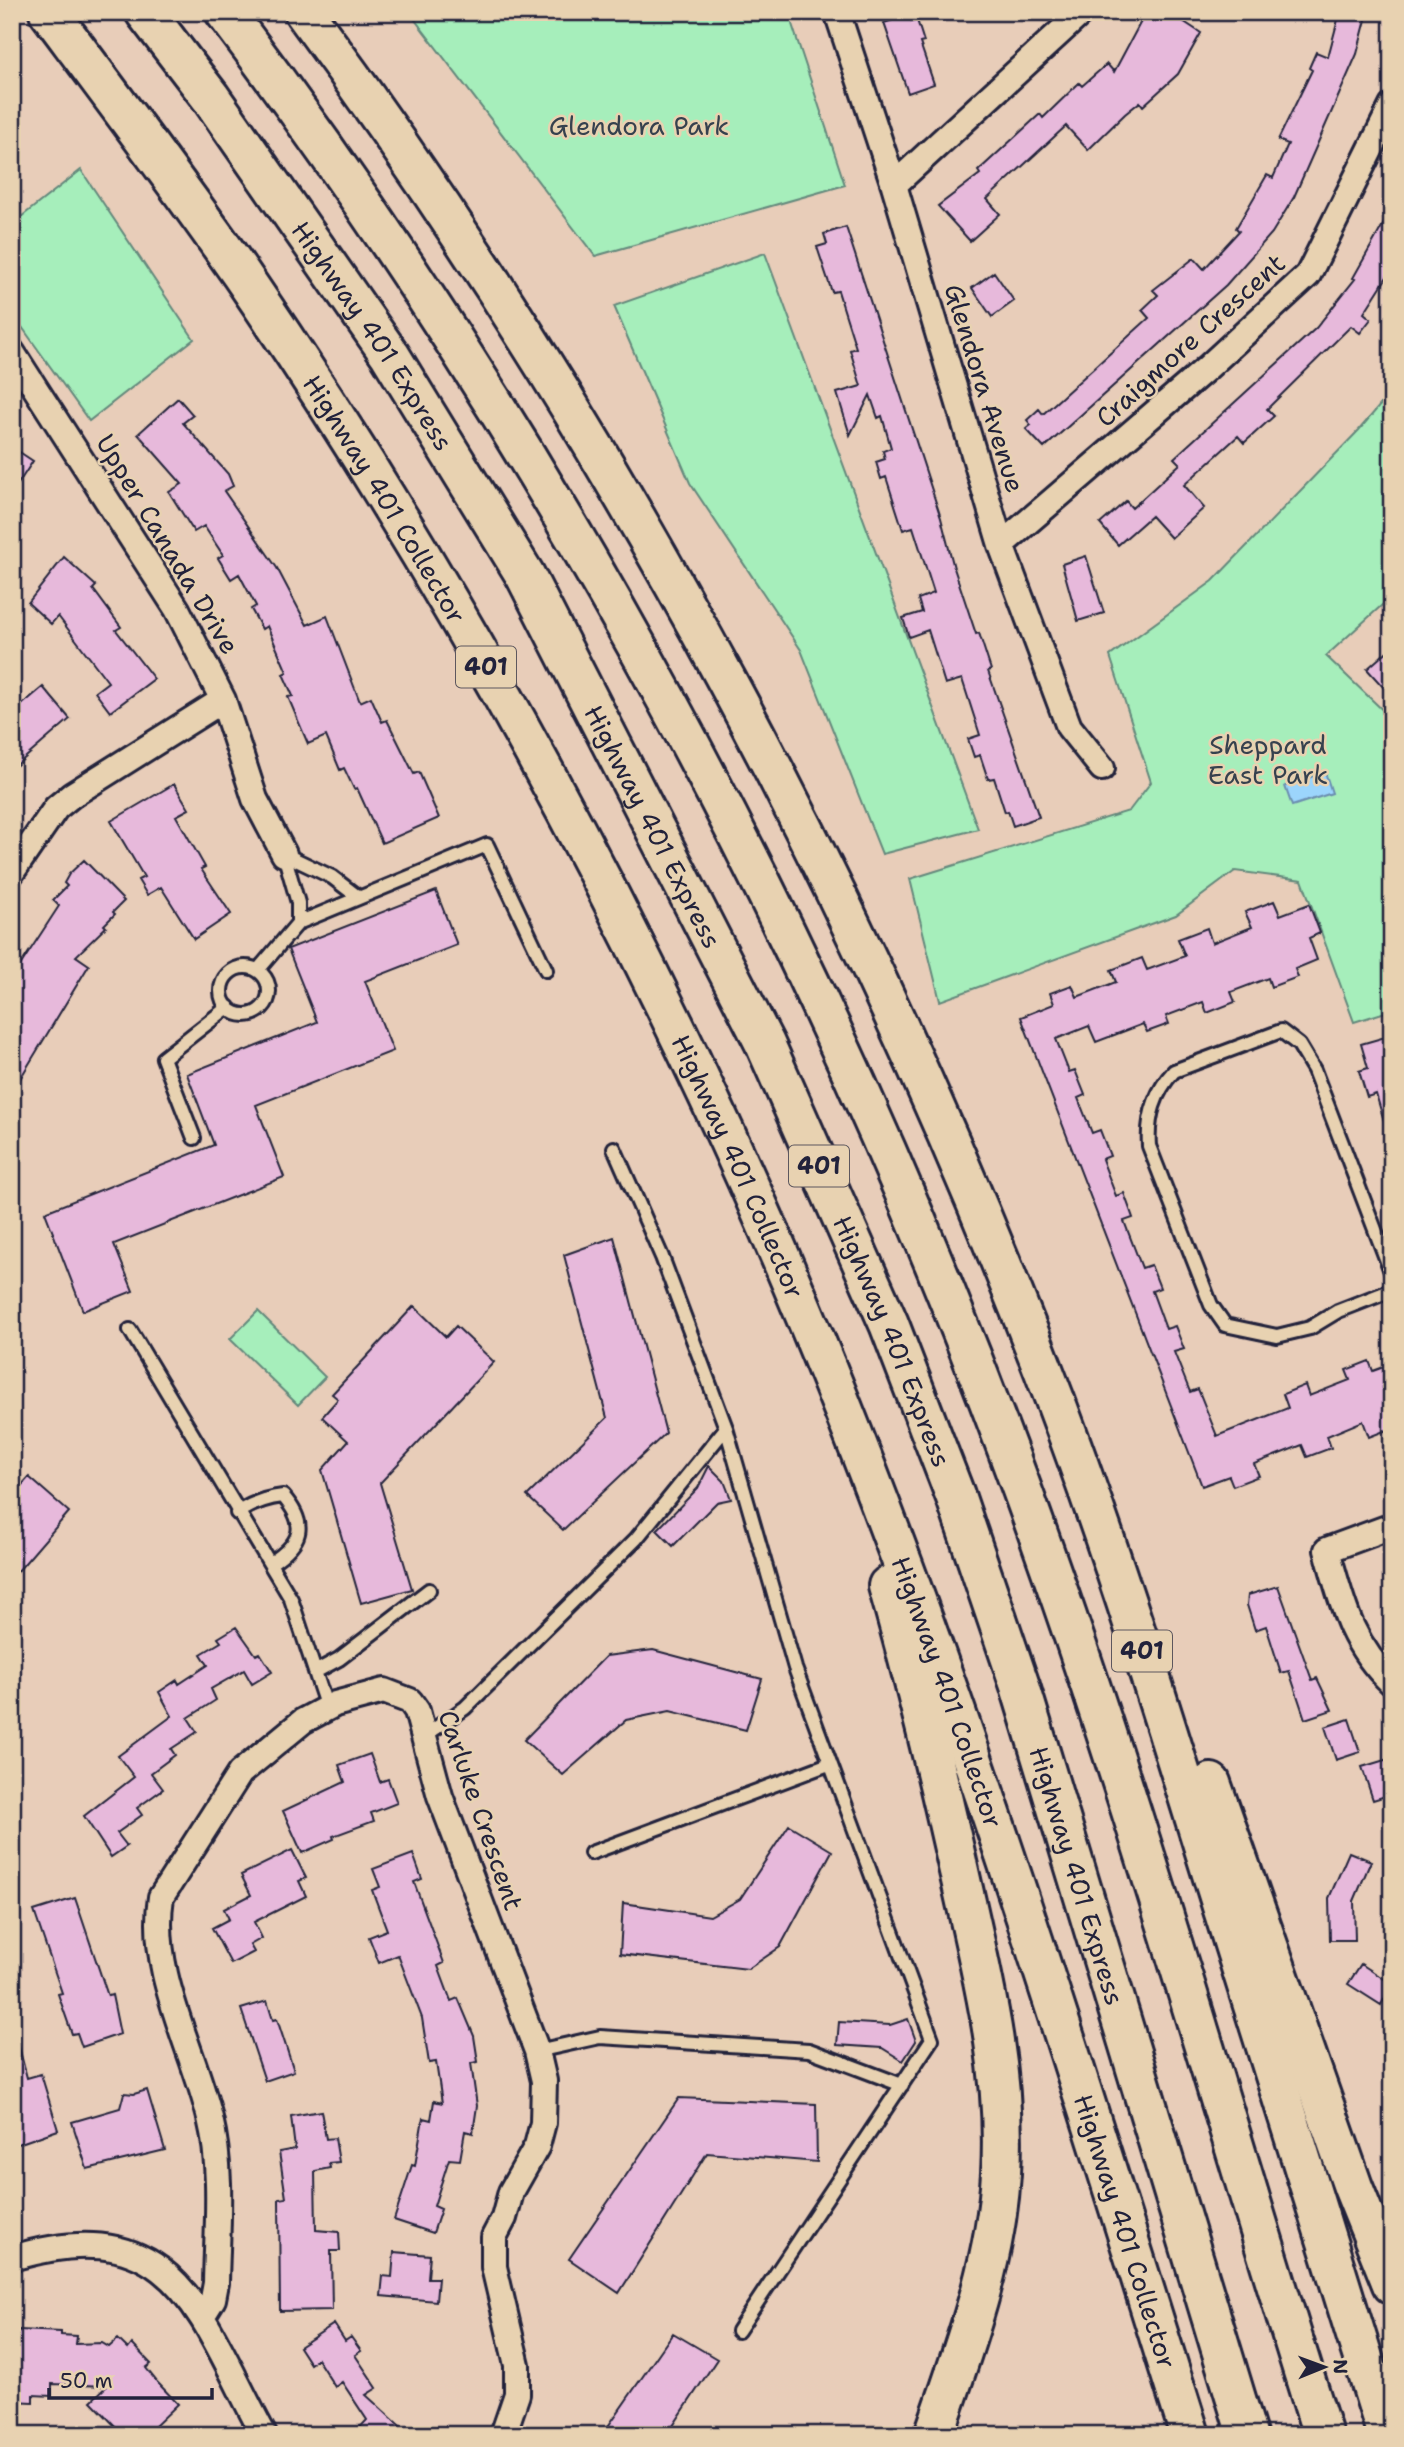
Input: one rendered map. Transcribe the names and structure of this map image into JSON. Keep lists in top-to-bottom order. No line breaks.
{"streets":{"highway":["Highway 401 Express","Highway 401 Collector","401"],"street":["Craigmore Crescent","Glendora Avenue","Upper Canada Drive","Carluke Crescent"]},"crossings":[["Craigmore Crescent","Glendora Avenue"]],"parks":["Glendora Park","Sheppard East Park"],"scale_bar":"50 m","north":"right"}
